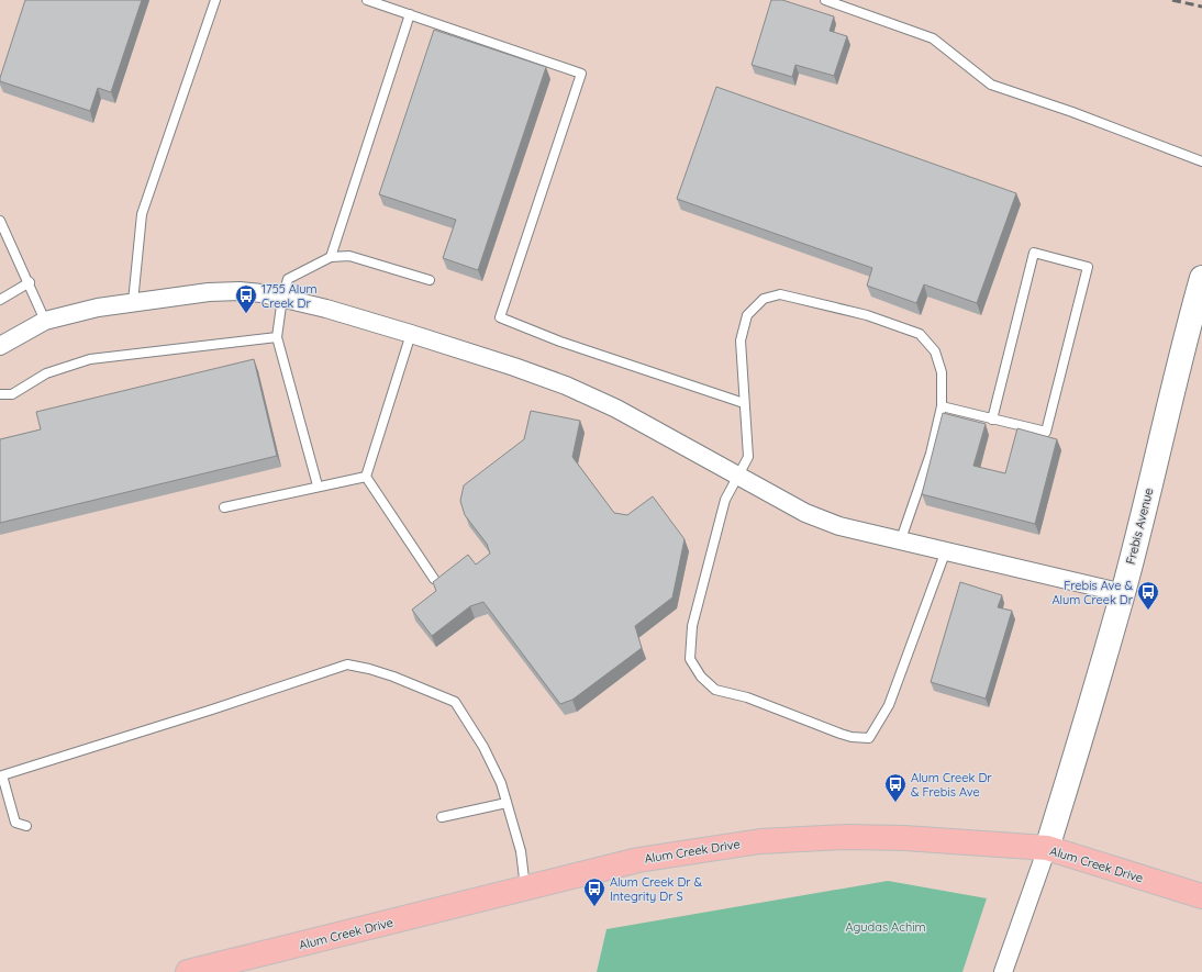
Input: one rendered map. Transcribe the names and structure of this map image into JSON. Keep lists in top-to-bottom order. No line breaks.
{"streets":{"main road":["Frebis Avenue","Alum Creek Drive"]},"crossings":[["Frebis Avenue","Alum Creek Drive"]],"parks":["Agudas Achim"],"places":{"bus stop":["1755 Alum Creek Dr","Frebis Ave & Alum Creek Dr","Alum Creek Dr & Frebis Ave","Alum Creek Dr & Integrity Dr S"]}}
